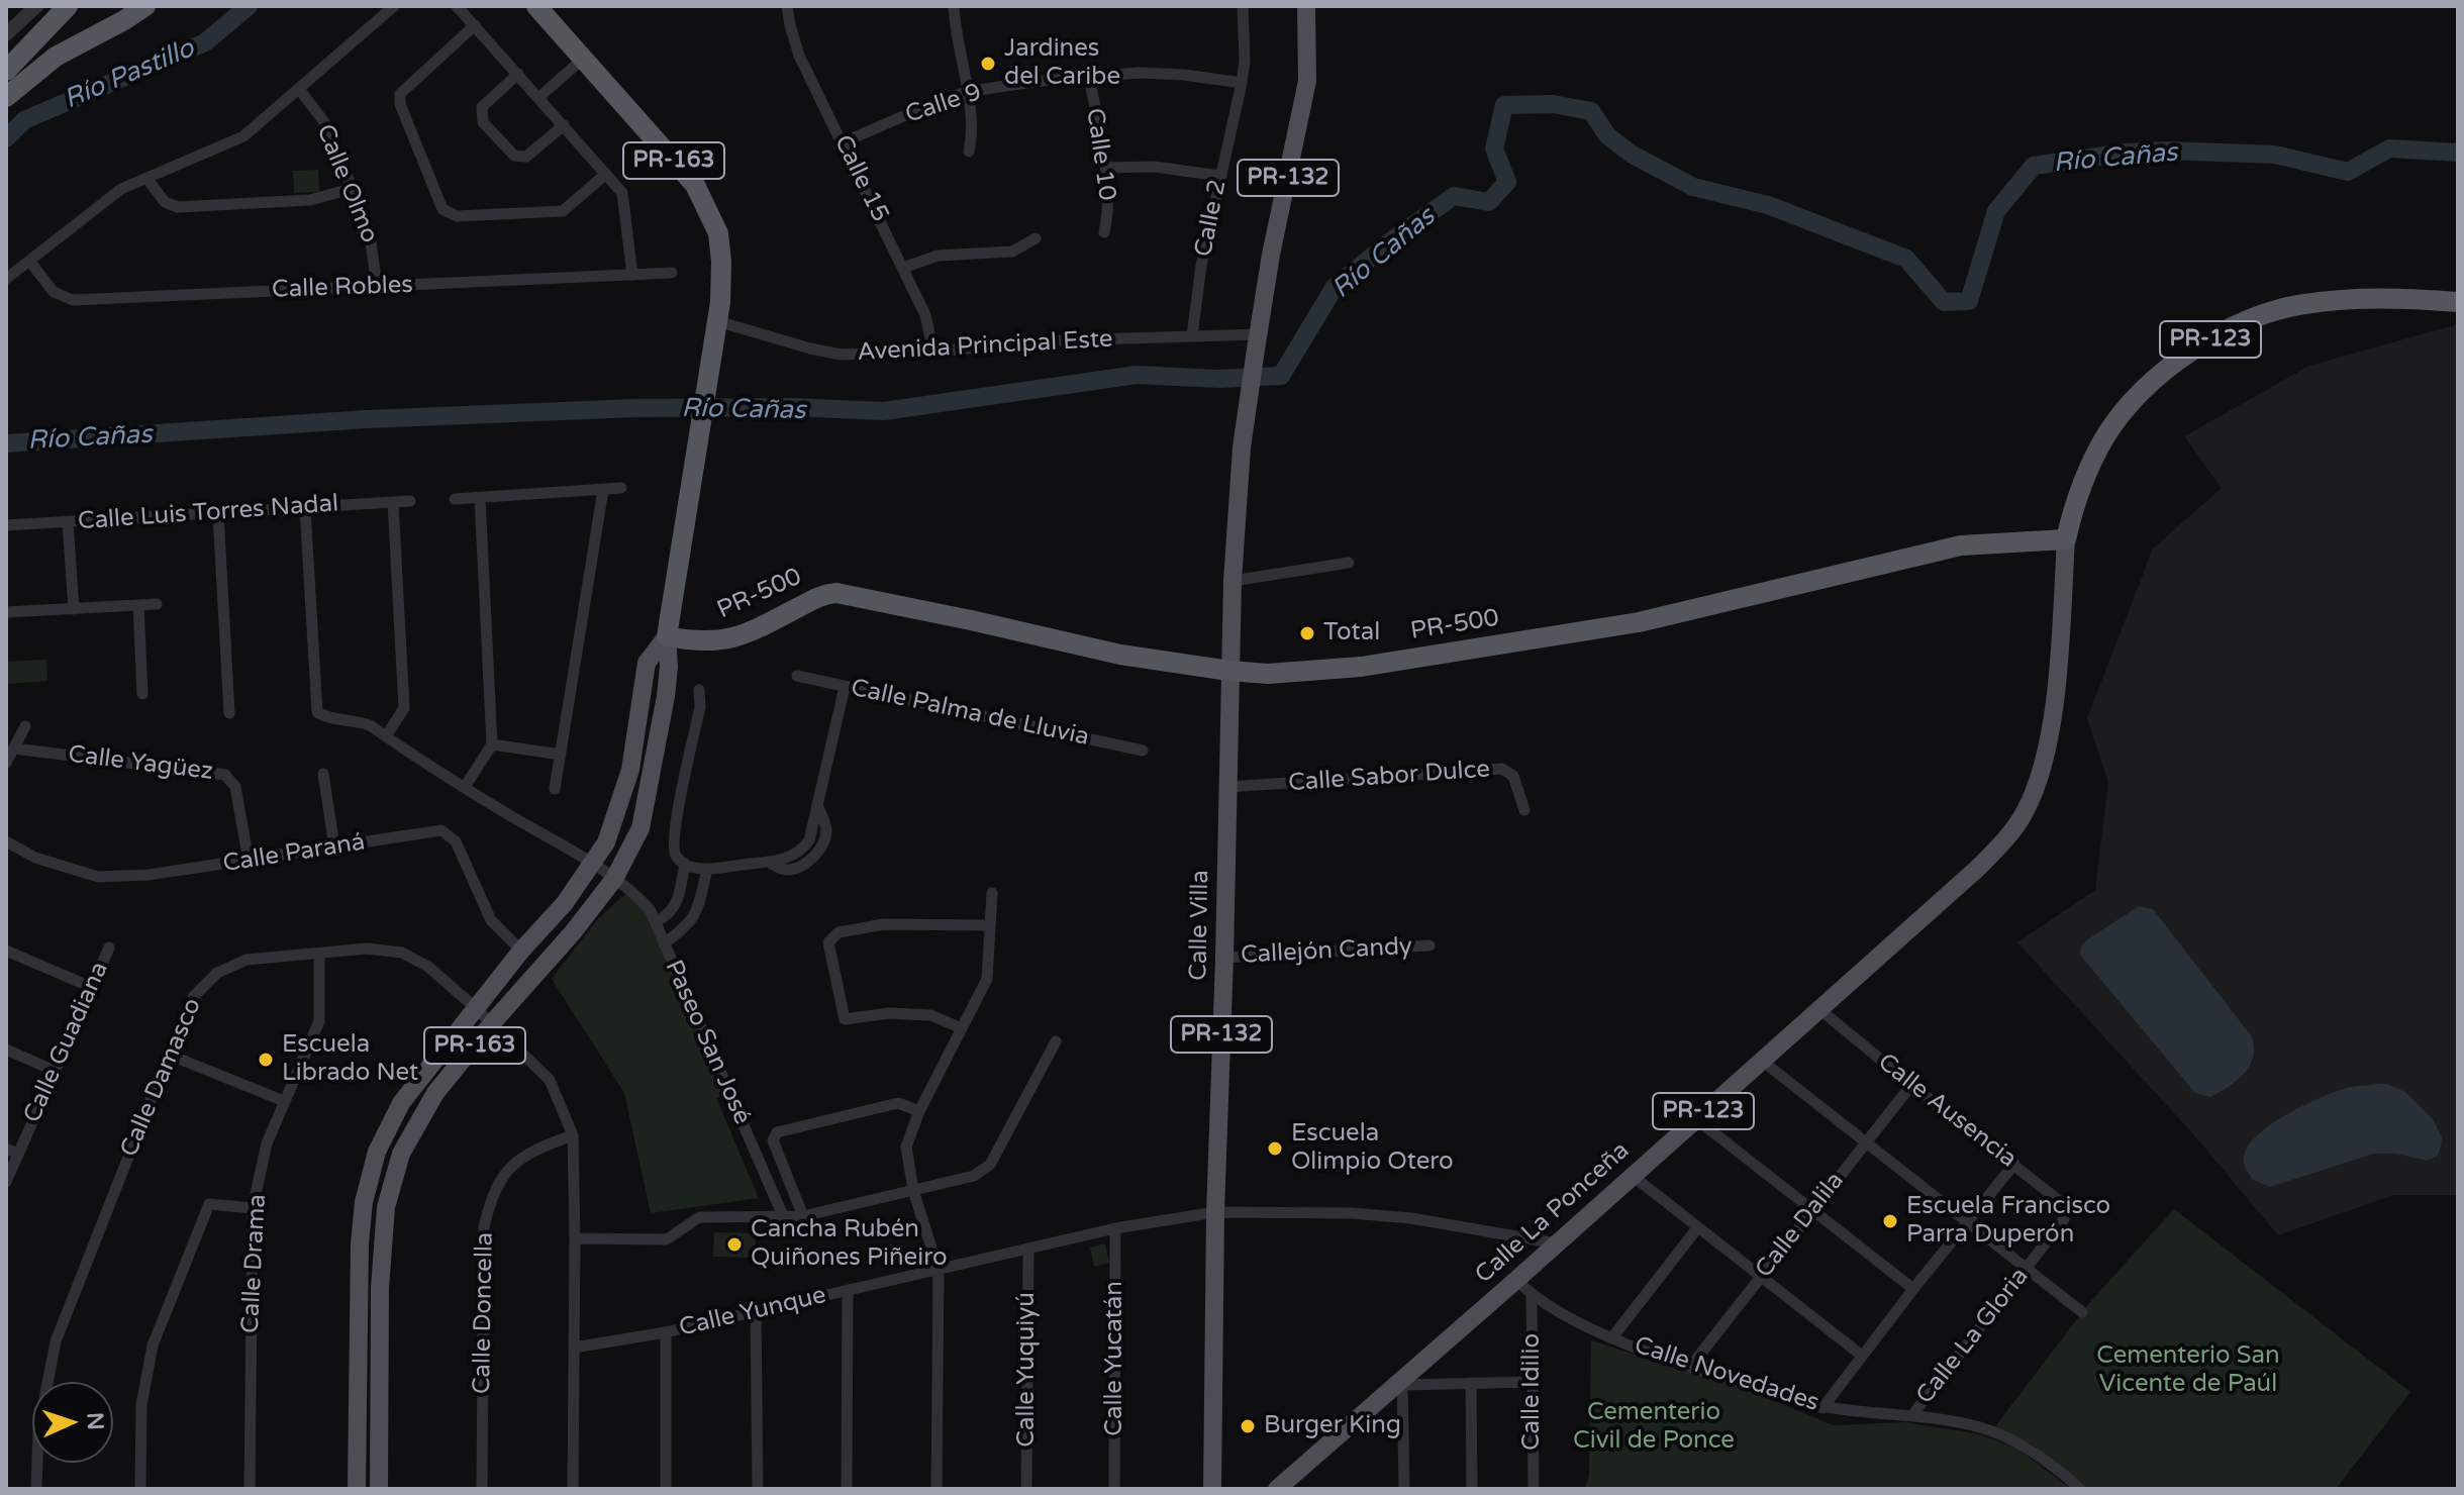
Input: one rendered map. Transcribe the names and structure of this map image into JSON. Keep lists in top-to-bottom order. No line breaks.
{"streets":{"highway":["PR-163","PR-123","PR-500"],"main road":["PR-132","Calle Villa","Calle La Ponceña"],"street":["Calle 9","Calle 10","Calle 15","Calle Olmo","Calle 2","Calle Robles","Avenida Principal Este","Calle Luis Torres Nadal","Calle Palma de Lluvia","Calle Yagüez","Calle Sabor Dulce","Calle Paraná","Callejón Candy","Calle Guadiana","Paseo San José","Calle Damasco","Calle Ausencia","Calle Dalila","Calle Drama","Calle Yunque","Calle Doncella","Calle La Gloria","Calle Yucatán","Calle Yuquiyú","Calle Novedades","Calle Idilio"]},"crossings":[["Calle 9","Calle 10"],["Calle 9","Calle 15"],["Calle 9","Calle 2"],["PR-163","Avenida Principal Este"],["PR-163","PR-500"],["PR-163","Calle Paraná"],["PR-163","Paseo San José"],["PR-163","Calle Damasco"],["PR-132","Avenida Principal Este"],["PR-132","Calle Villa"],["Calle 15","Avenida Principal Este"],["Calle Olmo","Calle Robles"],["Calle 2","Avenida Principal Este"],["PR-123","PR-500"],["PR-123","Calle La Ponceña"],["Avenida Principal Este","Calle Villa"],["Calle Luis Torres Nadal","Paseo San José"],["PR-500","Calle Villa"],["PR-500","Calle La Ponceña"],["Calle Yagüez","Calle Paraná"],["Calle Sabor Dulce","Calle Villa"],["Calle Villa","Callejón Candy"],["Calle Villa","Calle Yunque"],["Calle Damasco","Calle Drama"],["Calle Damasco","Calle Yunque"],["Calle Damasco","Calle Doncella"],["Calle Ausencia","Calle La Ponceña"],["Calle Ausencia","Calle Dalila"],["Calle Ausencia","Calle La Gloria"],["Calle La Ponceña","Calle Yunque"],["Calle La Ponceña","Calle Novedades"],["Calle Dalila","Calle Novedades"],["Calle Yunque","Calle Yucatán"],["Calle Yunque","Calle Yuquiyú"],["Calle La Gloria","Calle Novedades"],["Calle Novedades","Calle Idilio"]],"water":["Río Pastillo","Río Cañas"],"parks":["Cementerio San Vicente de Paúl","Cementerio Civil de Ponce"],"places":["Jardines del Caribe","Total","Escuela Librado Net","Escuela Olimpio Otero","Escuela Francisco Parra Duperón","Cancha Rubén Quiñones Piñeiro","Burger King"],"north":"right"}
